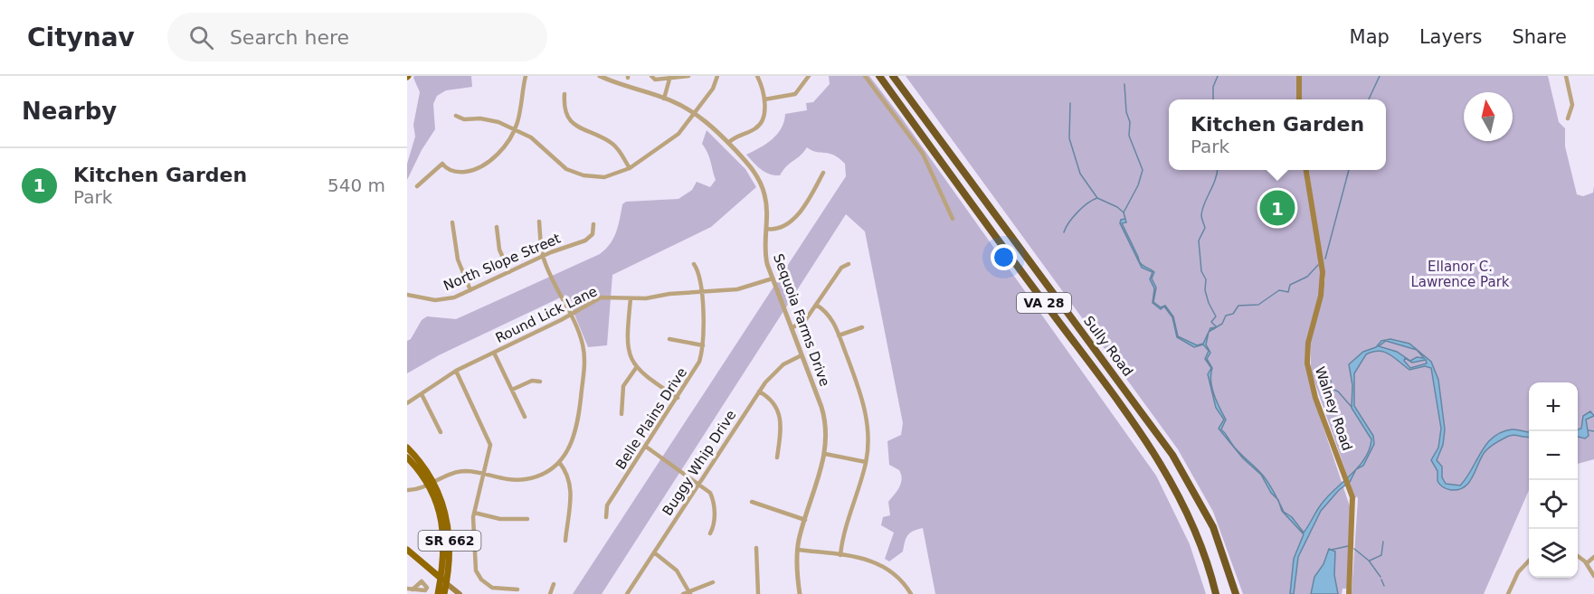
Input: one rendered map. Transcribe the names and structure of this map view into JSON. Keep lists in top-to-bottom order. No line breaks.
{"streets":{"highway":["VA 28","Sully Road"],"main road":["Walney Road","SR 662"],"street":["North Slope Street","Round Lick Lane","Sequoia Farms Drive","Belle Plains Drive","Buggy Whip Drive"]},"crossings":[["Round Lick Lane","Sequoia Farms Drive"],["Round Lick Lane","Belle Plains Drive"],["Sequoia Farms Drive","Buggy Whip Drive"]],"parks":["Ellanor C. Lawrence Park"],"north":"top","page":{"header":"Citynav","search":"Search here","nav":["Map","Layers","Share"],"heading":"Nearby","popup":["Kitchen Garden","Park"],"list":[{"mark":"1","name":"Kitchen Garden","note":"Park","value":"540 m"}],"pins":"1","map_buttons":["+","−"]}}
